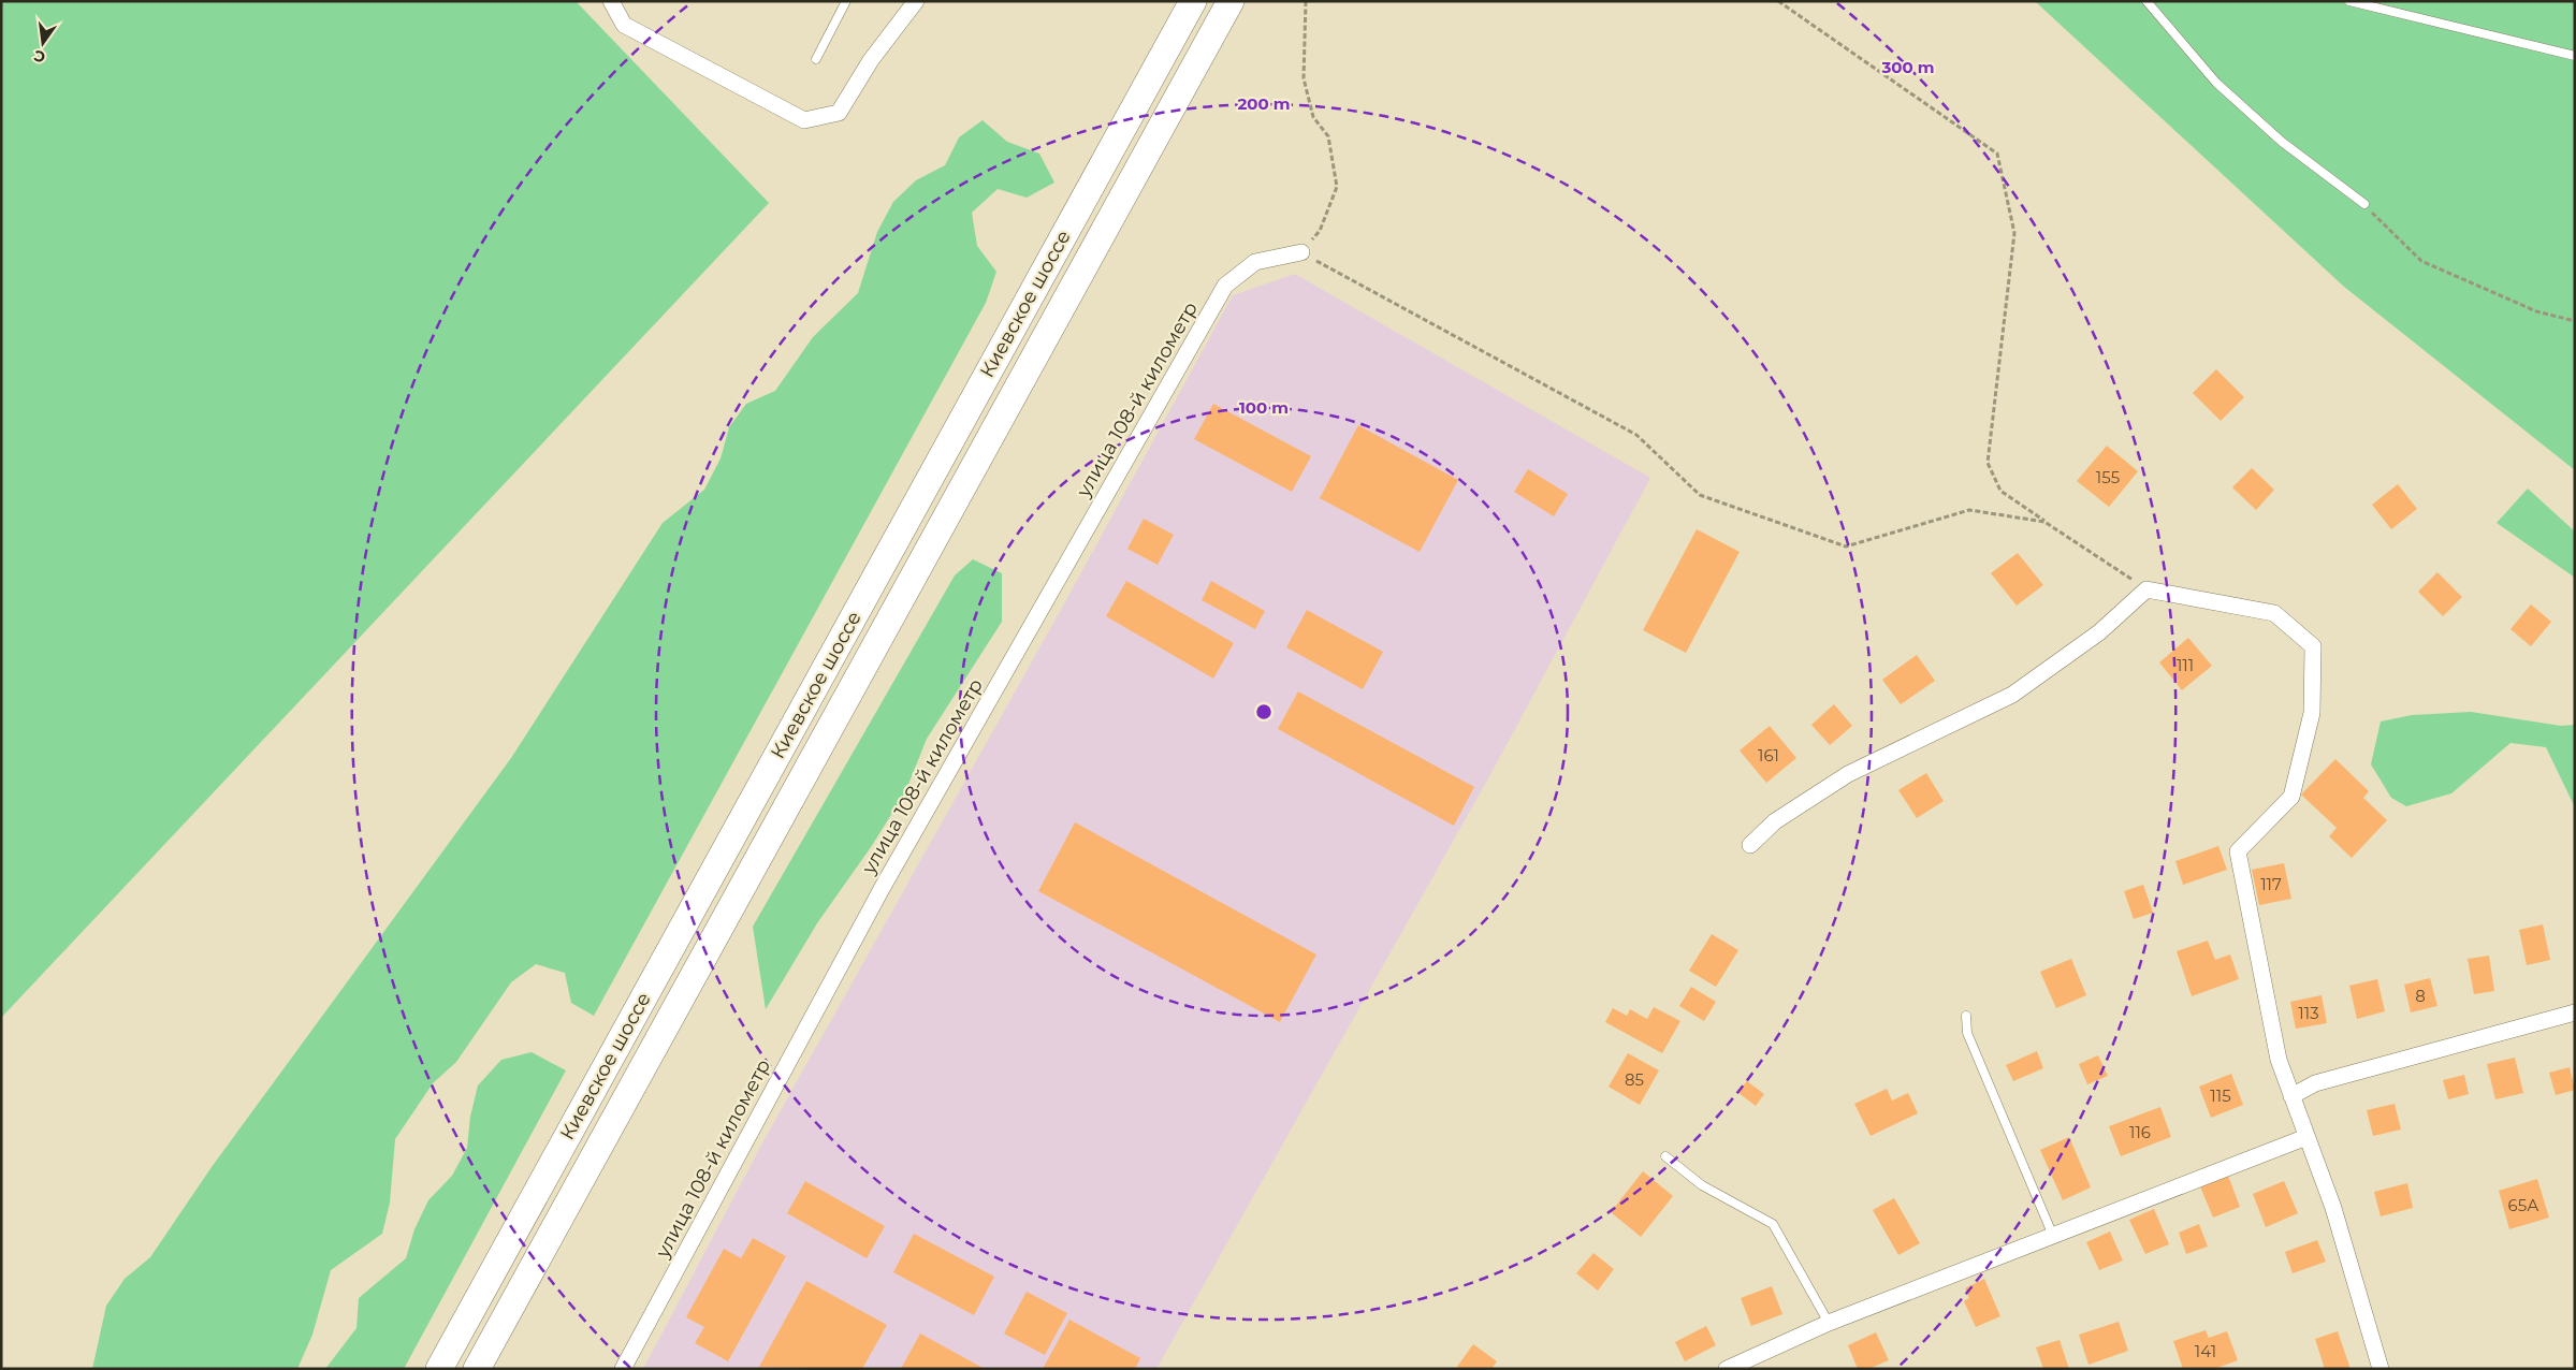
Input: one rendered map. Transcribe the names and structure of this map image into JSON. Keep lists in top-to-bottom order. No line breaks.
{"streets":{"highway":["Киевское шоссе"],"street":["улица 108-й километр"]},"house_numbers":["155","111","161","117","8","113","85","115","116","65А","141"],"north":"bottom","rings":["300 m","200 m","100 m"]}
